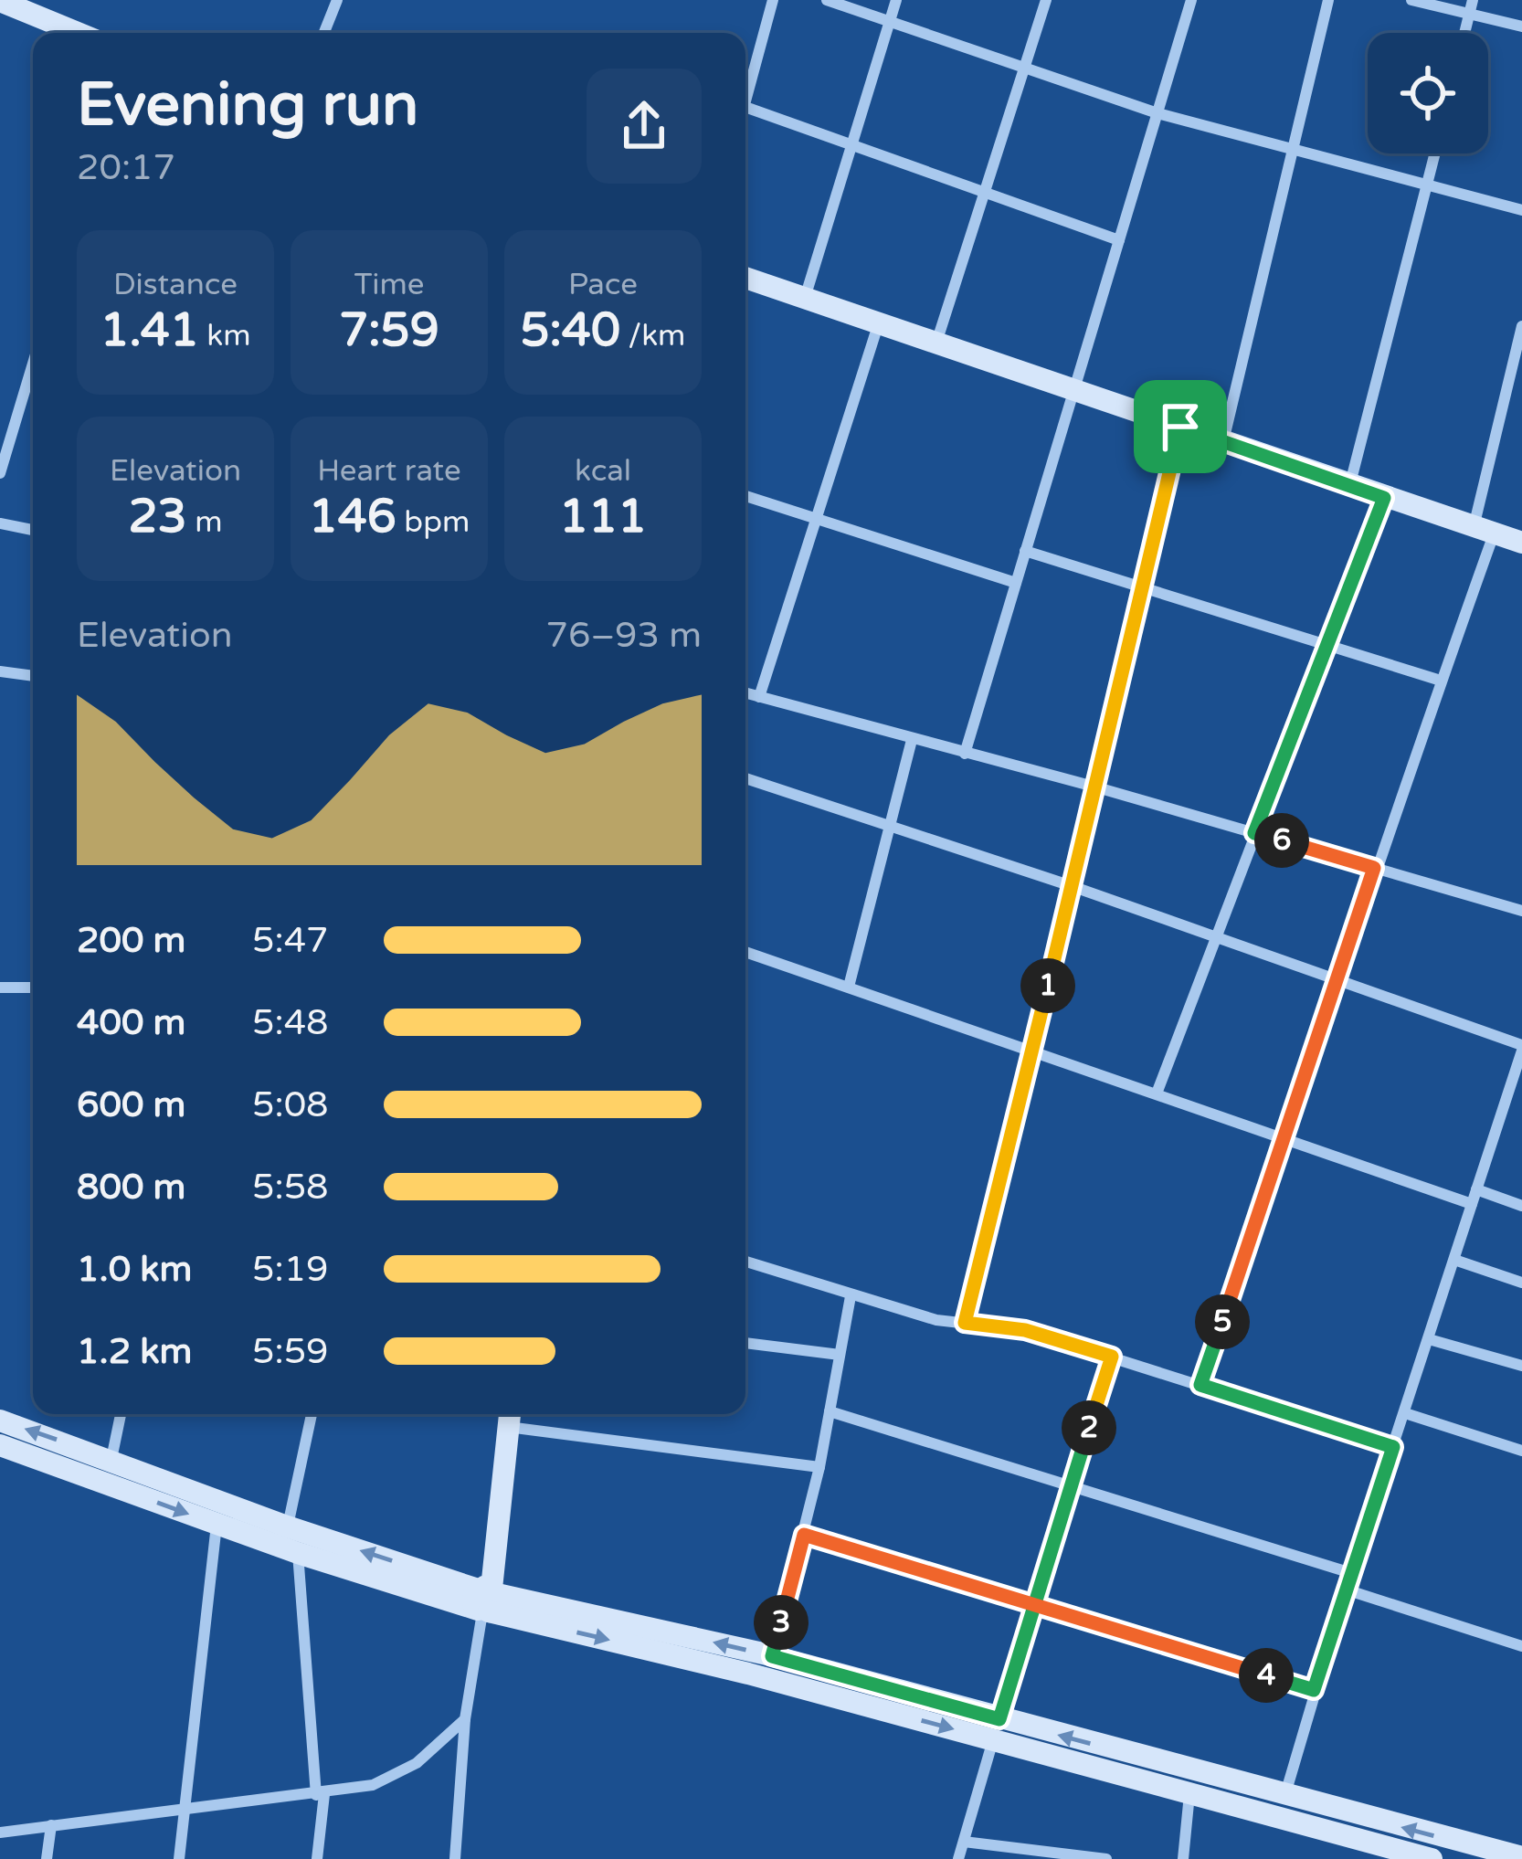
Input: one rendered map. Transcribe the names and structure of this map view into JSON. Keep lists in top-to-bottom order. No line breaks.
{"page":{"heading":["Evening run","20:17"],"stats":[["Distance","1.41 km"],["Time","7:59"],["Pace","5:40 /km"],["Elevation","23 m"],["Heart rate","146 bpm"],["kcal","111"]],"chart":["Elevation","76–93 m"],"pins":["6","1","5","2","3","4"],"list":[{"name":"200 m","note":"5:47"},{"name":"400 m","note":"5:48"},{"name":"600 m","note":"5:08"},{"name":"800 m","note":"5:58"},{"name":"1.0 km","note":"5:19"},{"name":"1.2 km","note":"5:59"}]}}
